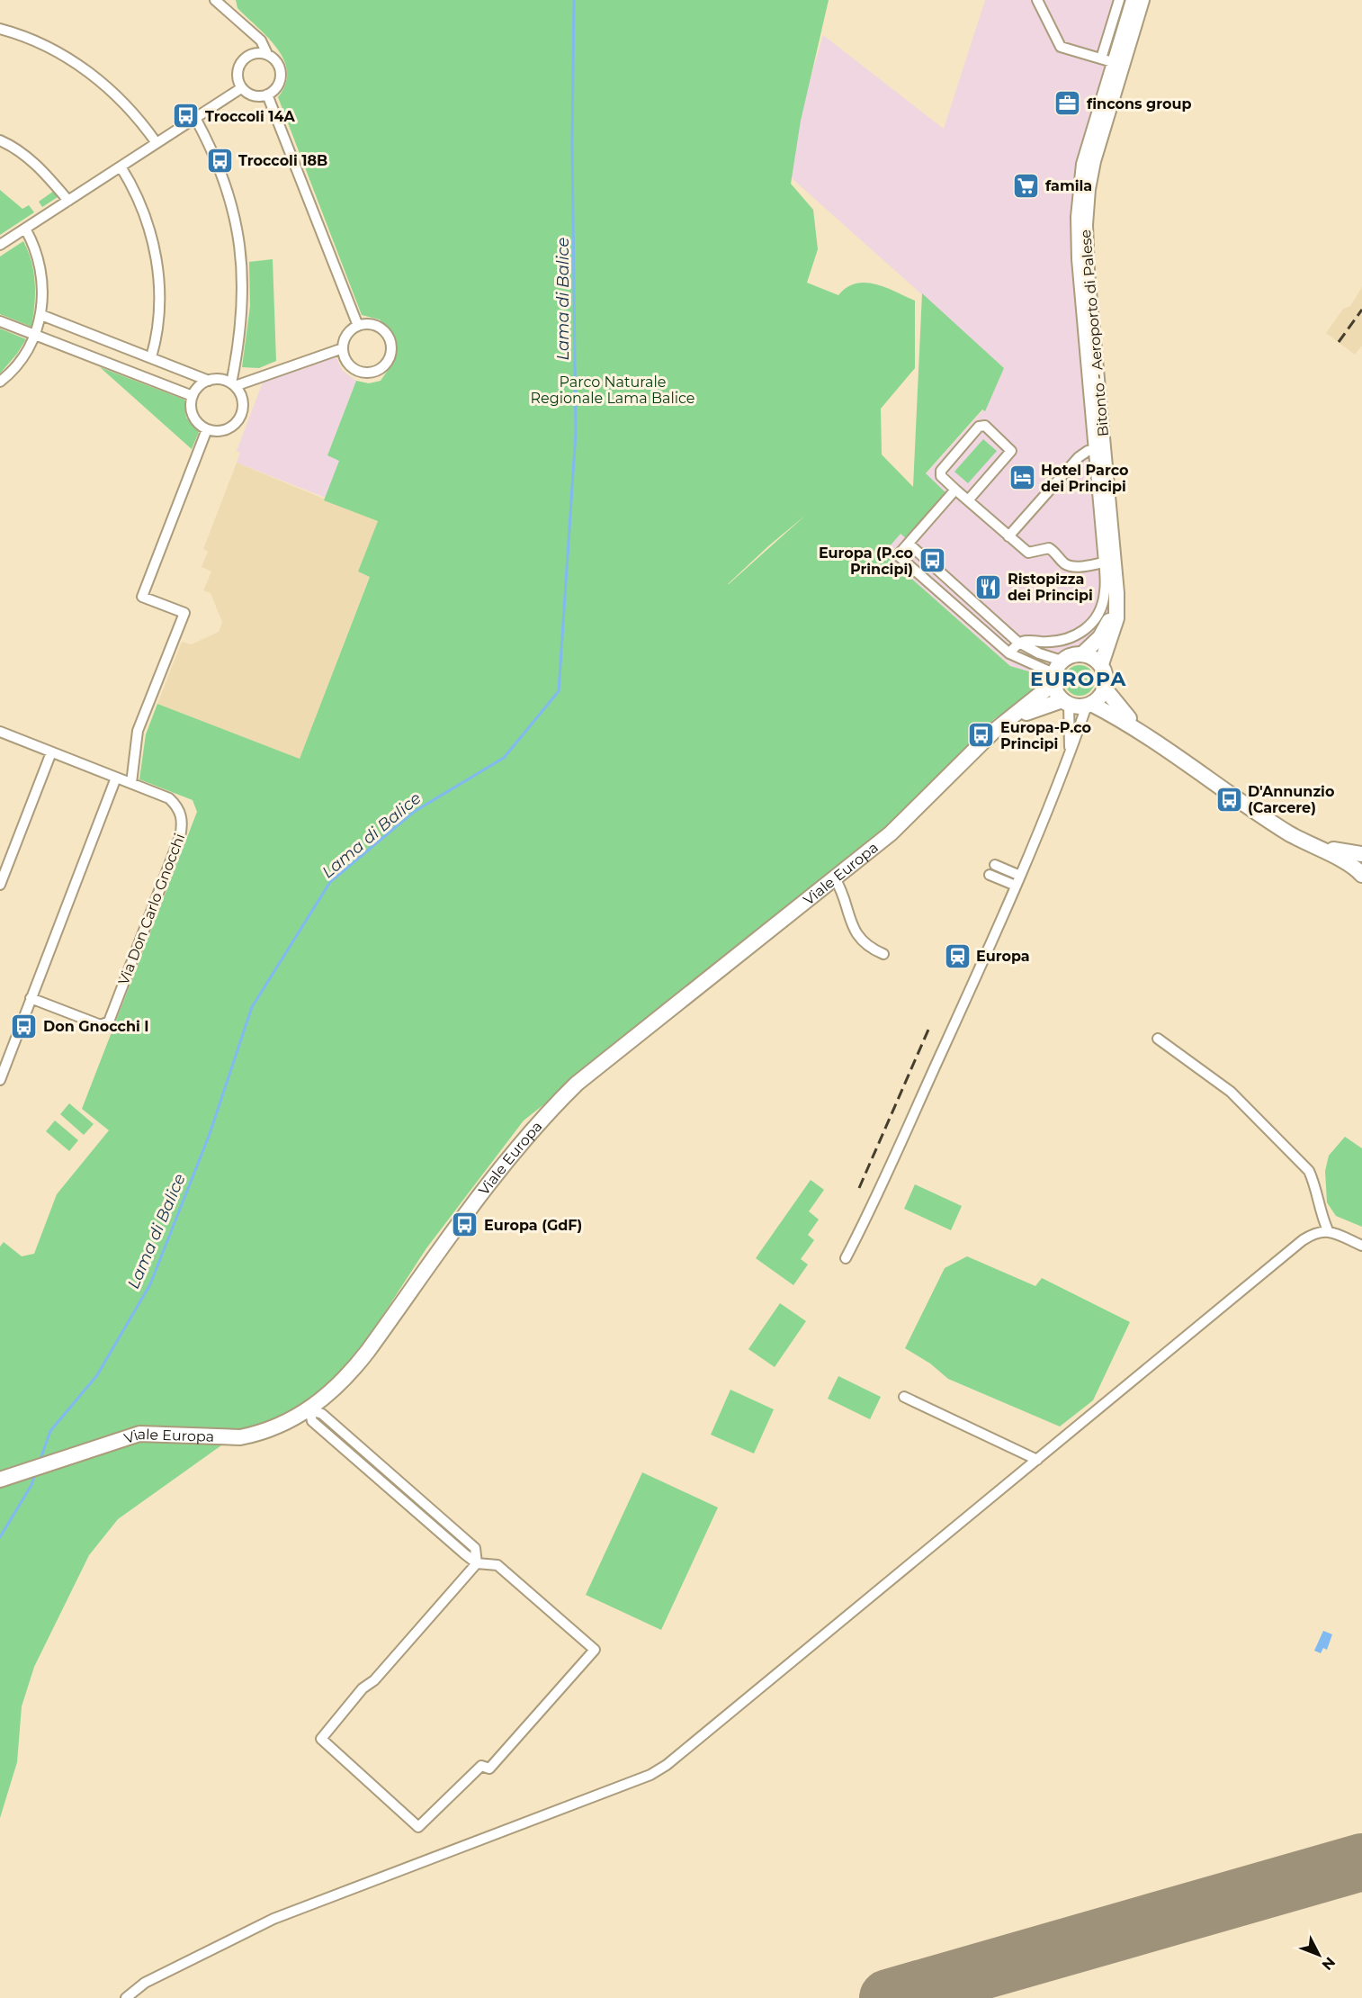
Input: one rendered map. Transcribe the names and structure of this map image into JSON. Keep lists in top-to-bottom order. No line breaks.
{"streets":{"main road":["Bitonto - Aeroporto di Palese","Viale Europa"],"street":["Via Don Carlo Gnocchi"]},"crossings":[["Bitonto - Aeroporto di Palese","Viale Europa"]],"districts":["EUROPA"],"water":["Lama di Balice"],"parks":["Parco Naturale Regionale Lama Balice"],"places":{"office":["fincons group"],"bus stop":["Troccoli 14A","Troccoli 18B","Europa (P.co Principi)","Europa-P.co Principi","D'Annunzio (Carcere)","Don Gnocchi I","Europa (GdF)"],"supermarket":["famila"],"hotel":["Hotel Parco dei Principi"],"restaurant":["Ristopizza dei Principi"],"station":["Europa"]},"north":"bottom right"}
